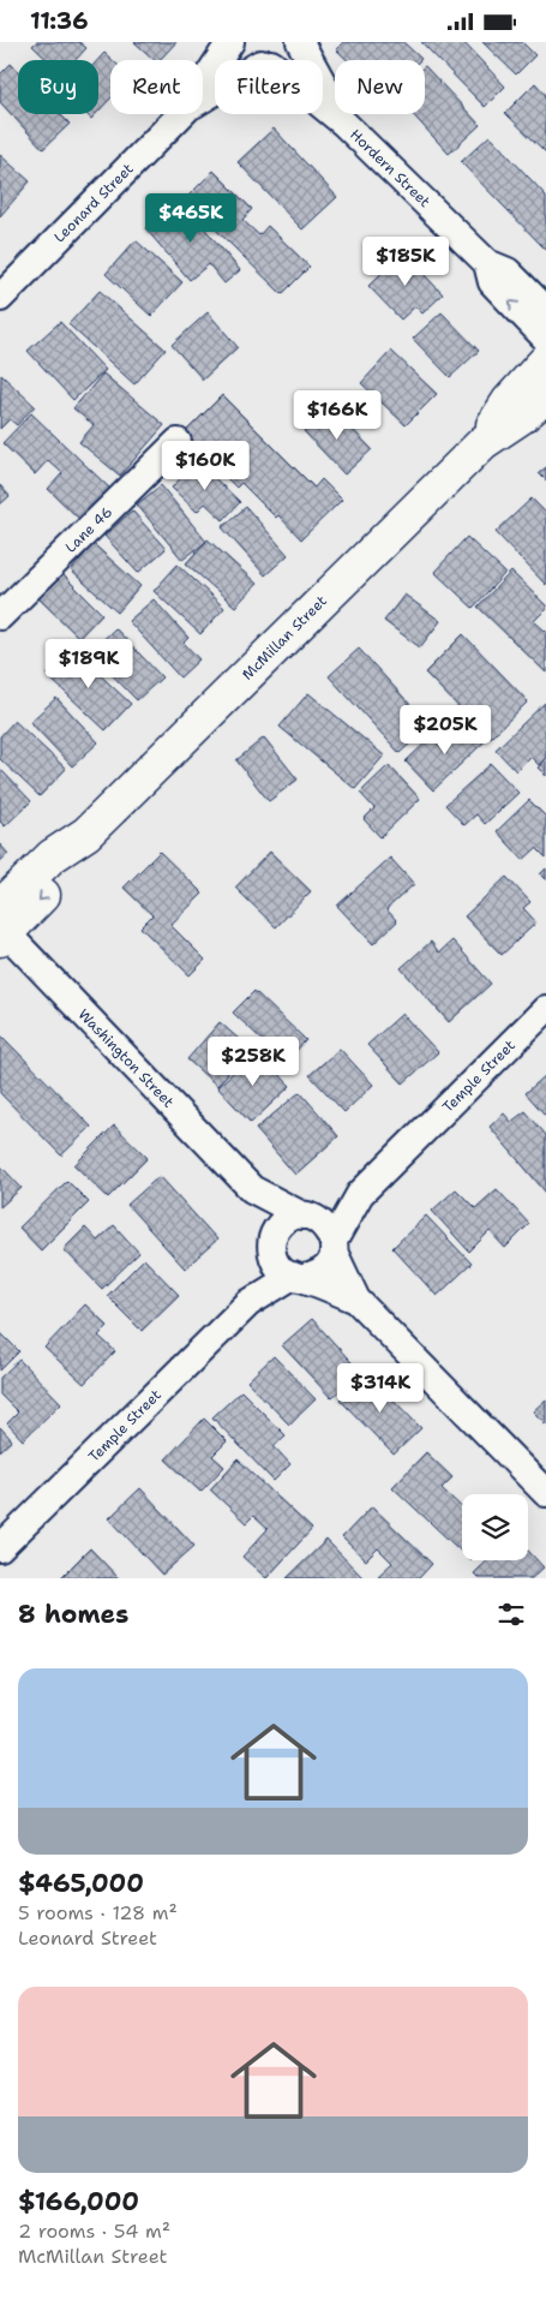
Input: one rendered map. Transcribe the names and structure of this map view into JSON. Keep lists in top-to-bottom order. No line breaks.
{"streets":{"main road":["McMillan Street"],"street":["Hordern Street","Leonard Street","Lane 46","Washington Street","Temple Street"]},"crossings":[["McMillan Street","Washington Street"],["Washington Street","Temple Street"]],"page":{"status":"11:36","chip":["Buy","Rent","Filters","New"],"price":["$465K","$185K","$166K","$160K","$189K","$205K","$258K","$314K"],"heading":"8 homes","list":[{"name":"$465,000","note":"5 rooms · 128 m² · Leonard Street"},{"name":"$166,000","note":"2 rooms · 54 m² · McMillan Street"}]}}
